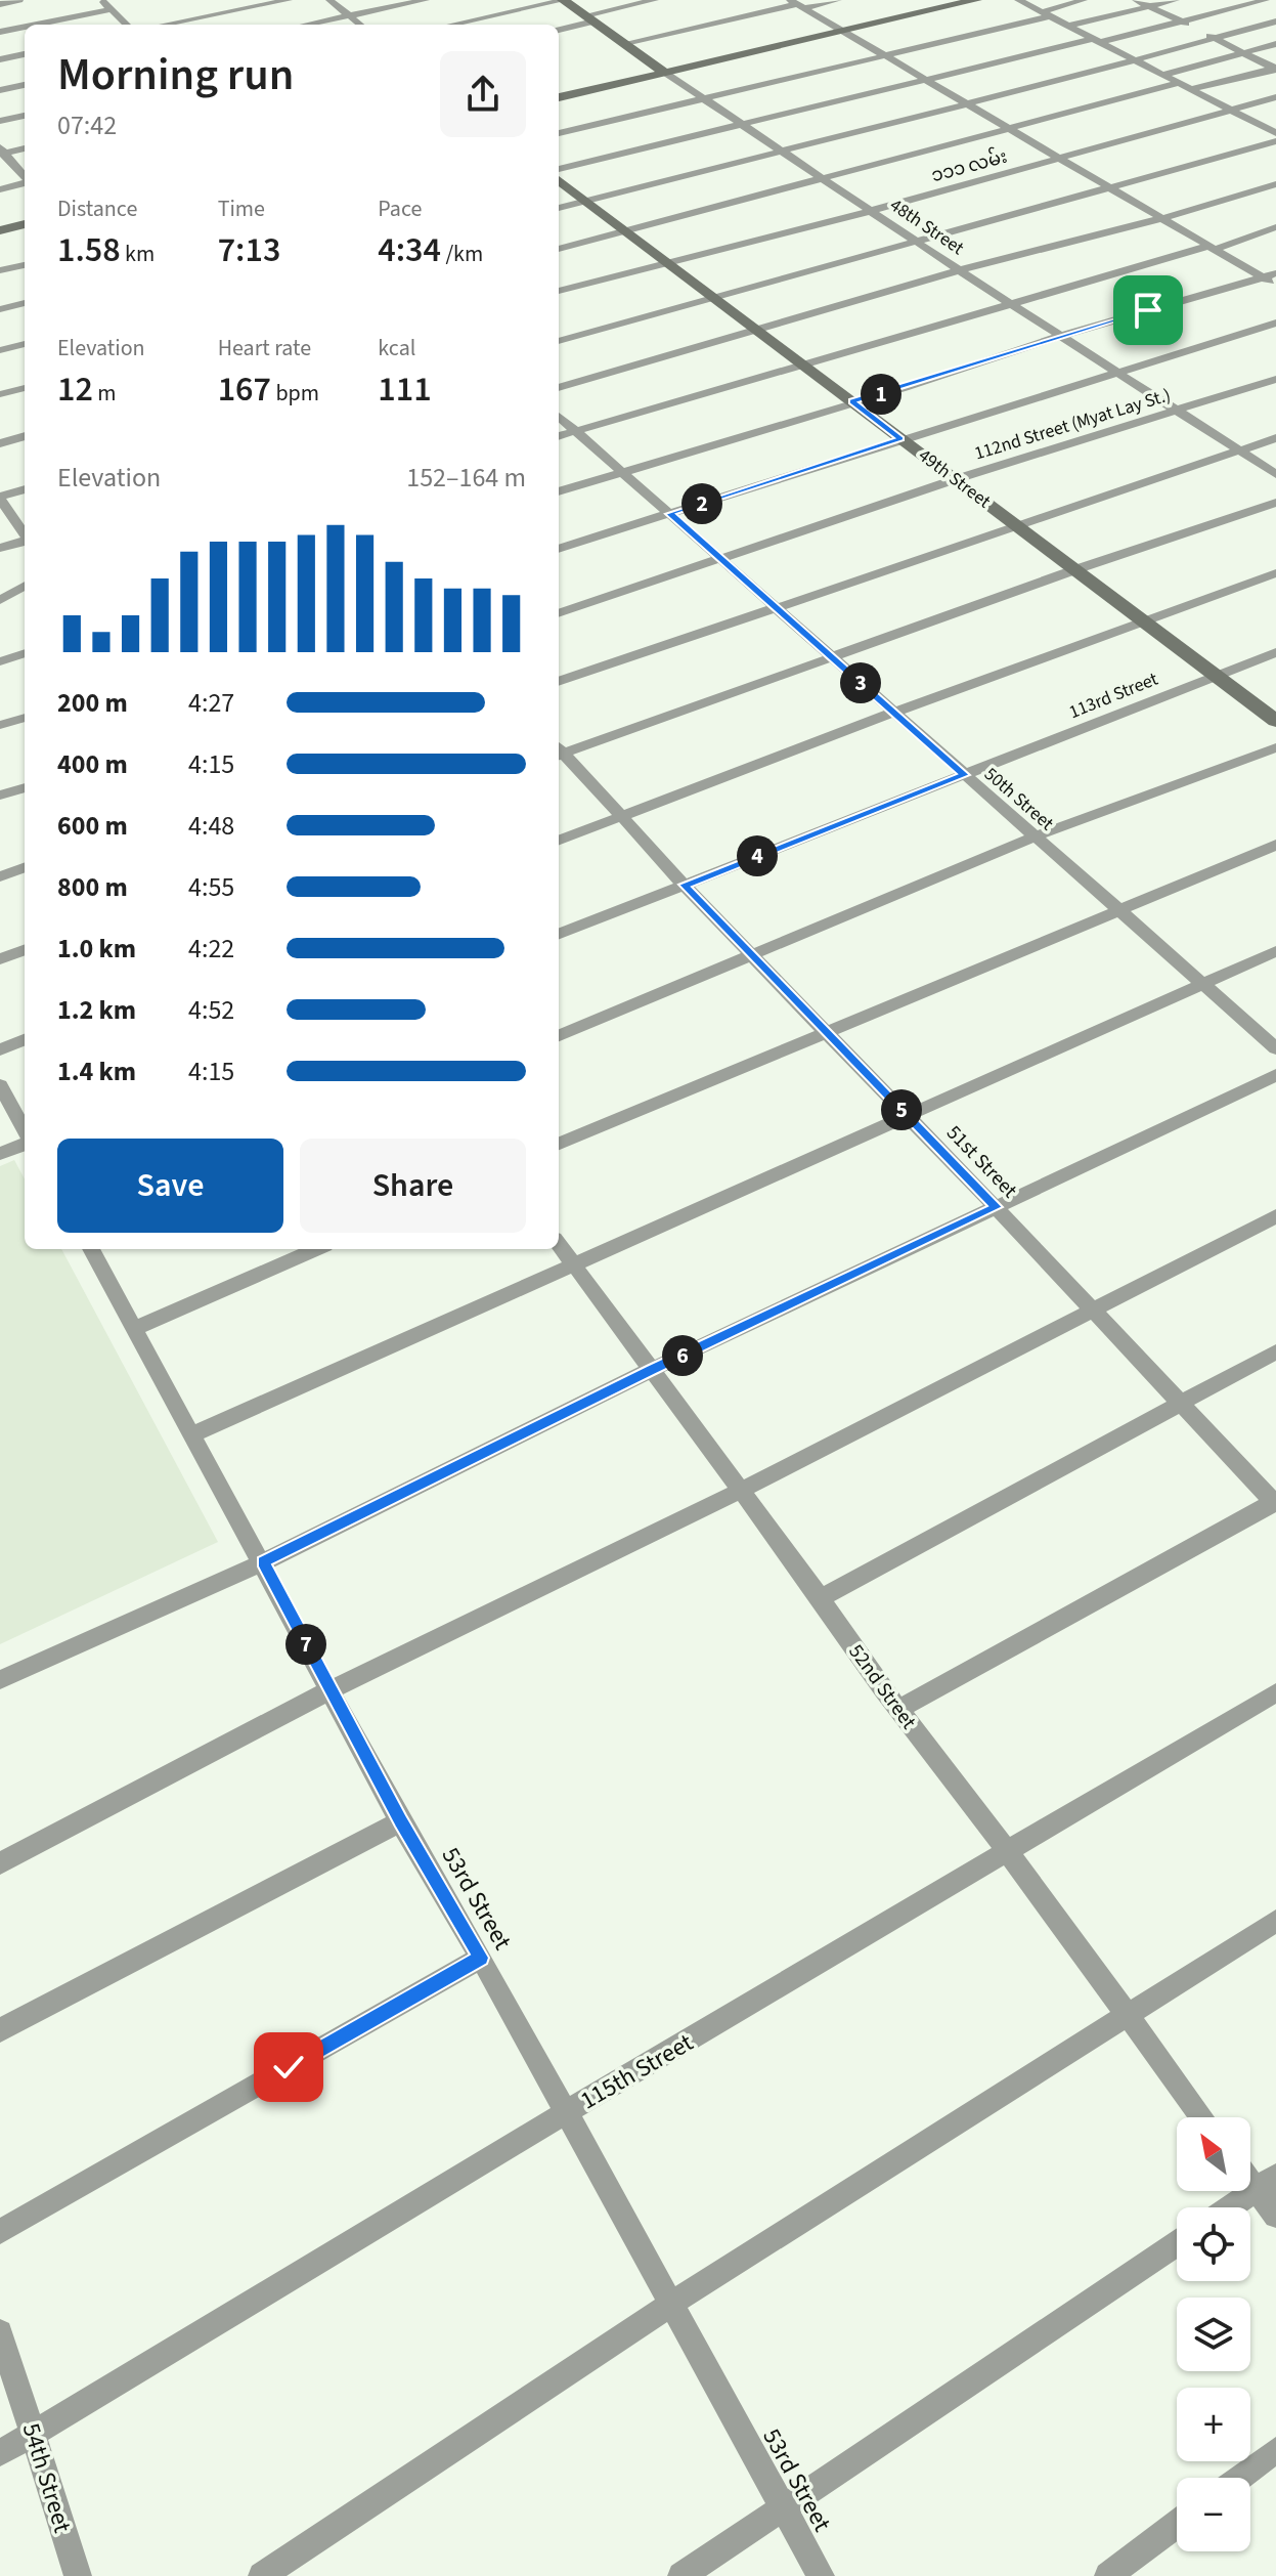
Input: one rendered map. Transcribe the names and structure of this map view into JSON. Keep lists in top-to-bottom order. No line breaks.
{"streets":{"main road":["48th Street","49th Street"],"street":["၁၁၁ လမ်း","112nd Street (Myat Lay St.)","113rd Street","50th Street","51st Street","52nd Street","53rd Street","115th Street","54th Street"]},"crossings":[["၁၁၁ လမ်း","48th Street"],["၁၁၁ လမ်း","49th Street"],["48th Street","112nd Street (Myat Lay St.)"],["112nd Street (Myat Lay St.)","49th Street"],["112nd Street (Myat Lay St.)","50th Street"],["49th Street","113rd Street"],["113rd Street","50th Street"],["113rd Street","51st Street"],["52nd Street","115th Street"],["53rd Street","115th Street"],["115th Street","54th Street"]],"north":"top left","page":{"heading":["Morning run","07:42"],"stats":[["Distance","1.58 km"],["Time","7:13"],["Pace","4:34 /km"],["Elevation","12 m"],["Heart rate","167 bpm"],["kcal","111"]],"pins":["1","2","3","4","5","6","7"],"chart":["Elevation","152–164 m"],"list":[{"name":"200 m","note":"4:27"},{"name":"400 m","note":"4:15"},{"name":"600 m","note":"4:48"},{"name":"800 m","note":"4:55"},{"name":"1.0 km","note":"4:22"},{"name":"1.2 km","note":"4:52"},{"name":"1.4 km","note":"4:15"}],"buttons":["Save","Share"],"map_buttons":["+","−"]}}
